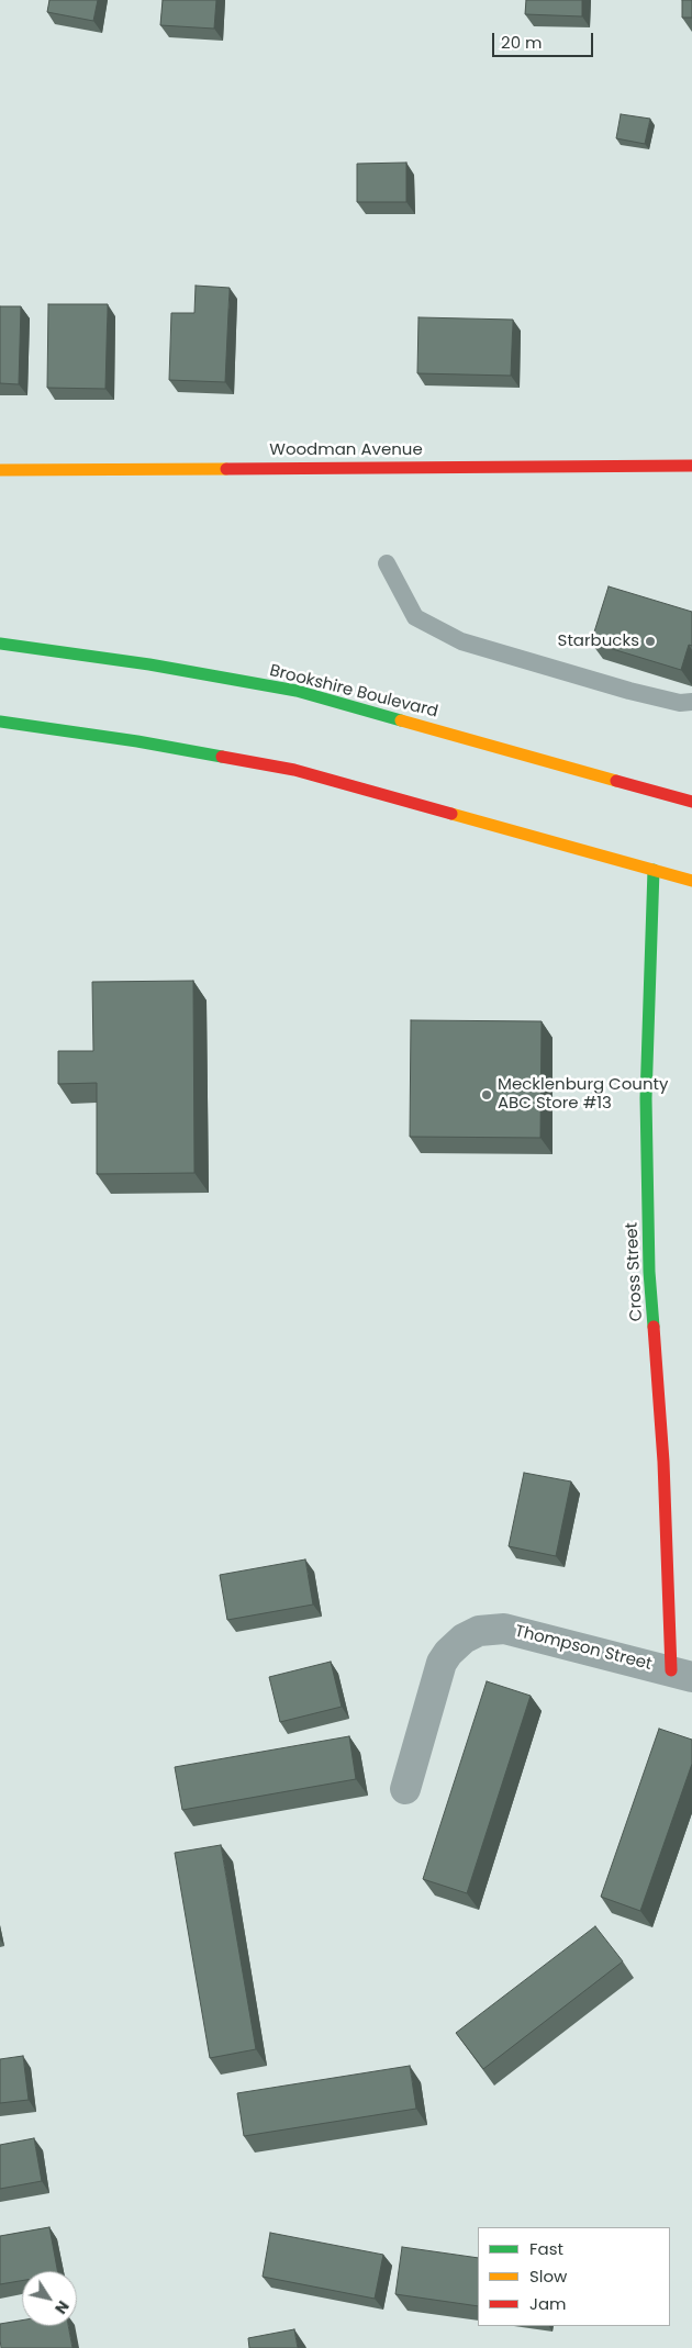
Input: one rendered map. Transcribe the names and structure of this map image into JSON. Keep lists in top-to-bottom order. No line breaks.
{"streets":{"main road":["Woodman Avenue","Brookshire Boulevard","Cross Street"],"street":["Thompson Street"]},"crossings":[["Cross Street","Thompson Street"]],"places":["Starbucks","Mecklenburg County ABC Store #13"],"legend":["Fast","Slow","Jam"],"scale_bar":"20 m","north":"bottom right"}
